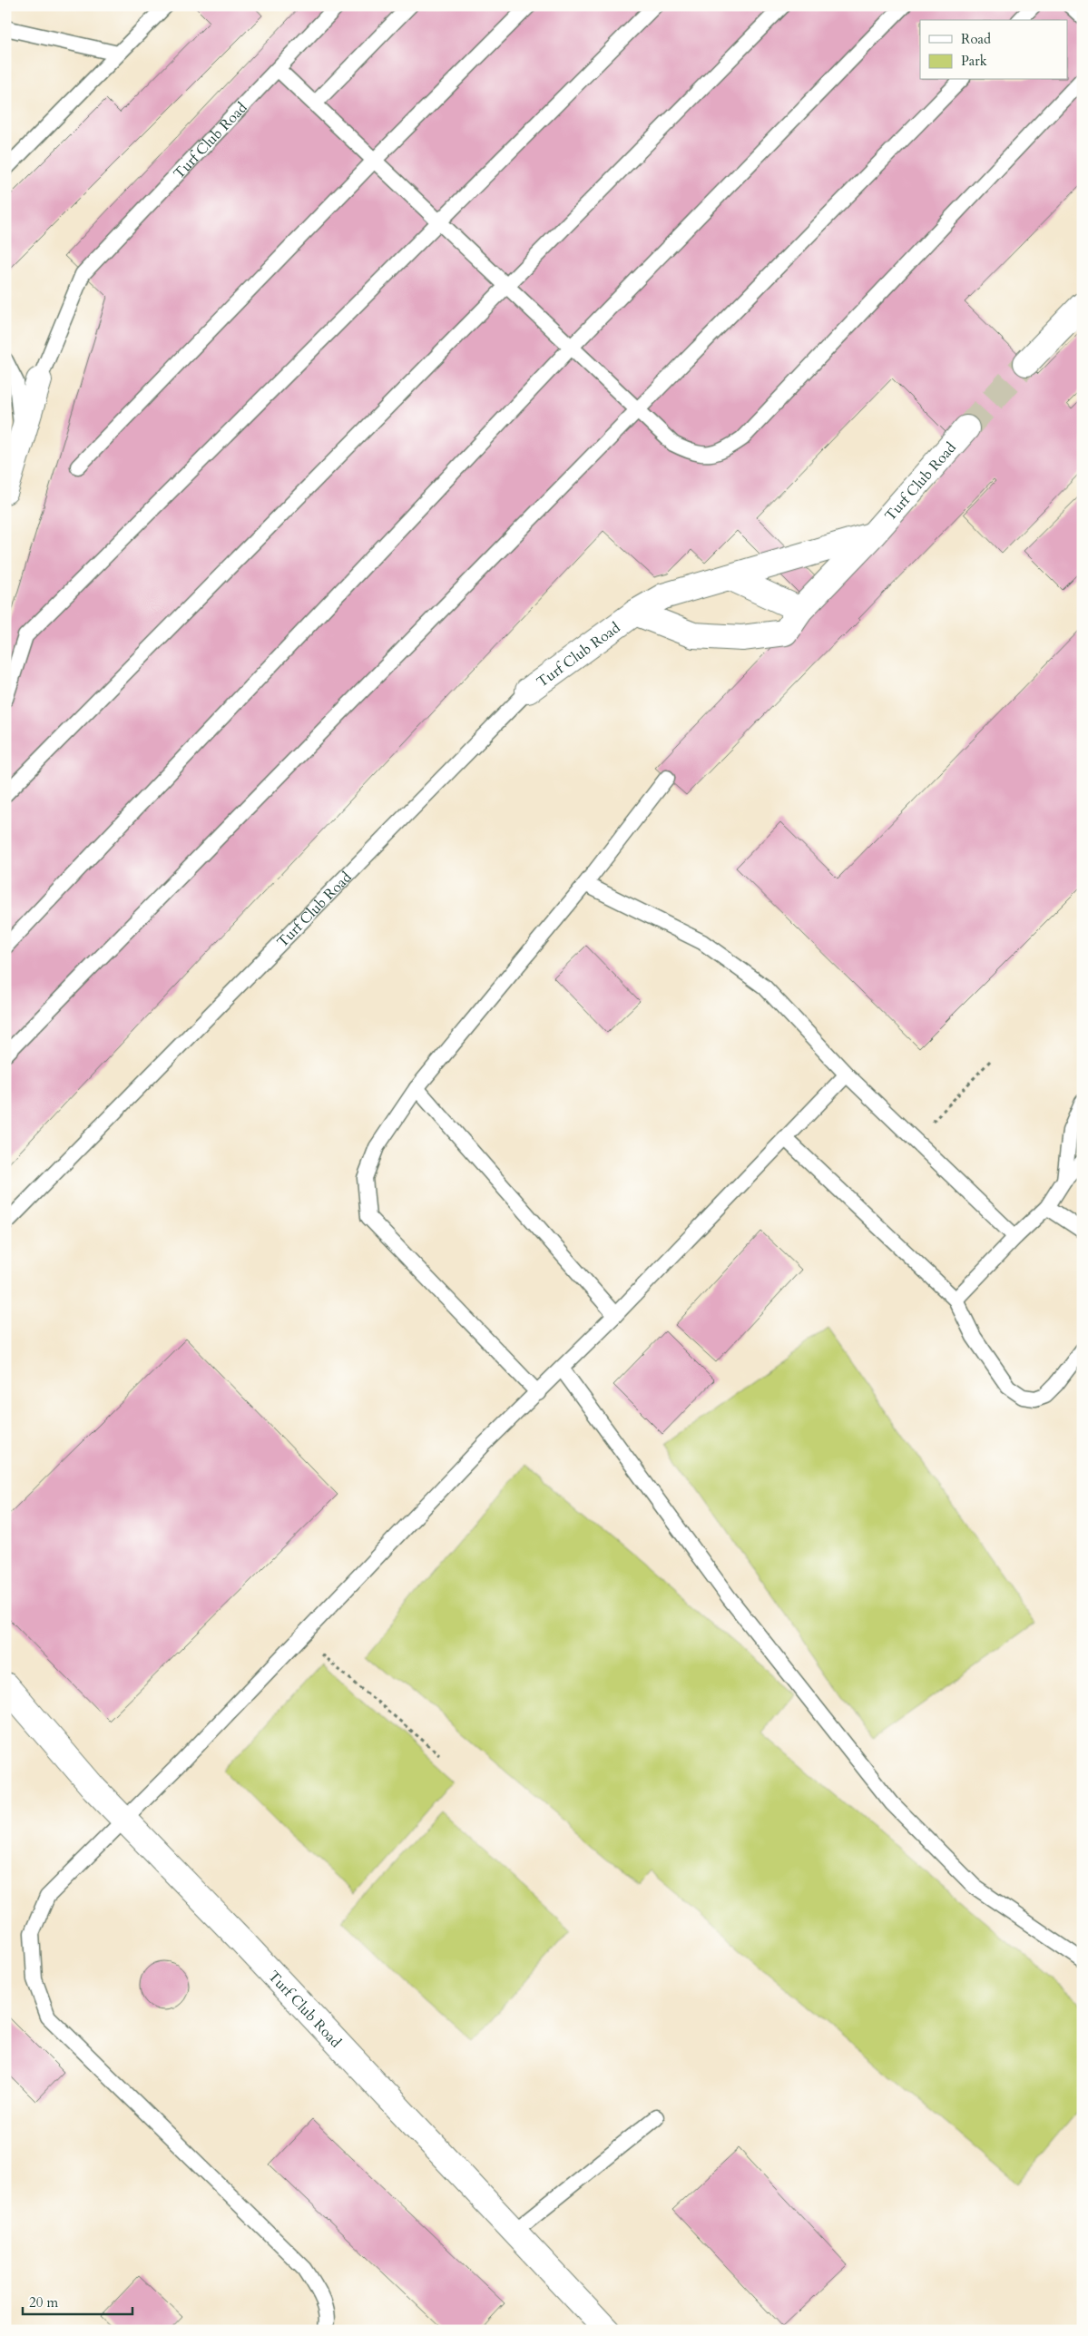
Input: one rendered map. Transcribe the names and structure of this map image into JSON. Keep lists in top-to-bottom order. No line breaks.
{"streets":{"street":["Turf Club Road"]},"legend":["Road","Park"],"scale_bar":"20 m"}
